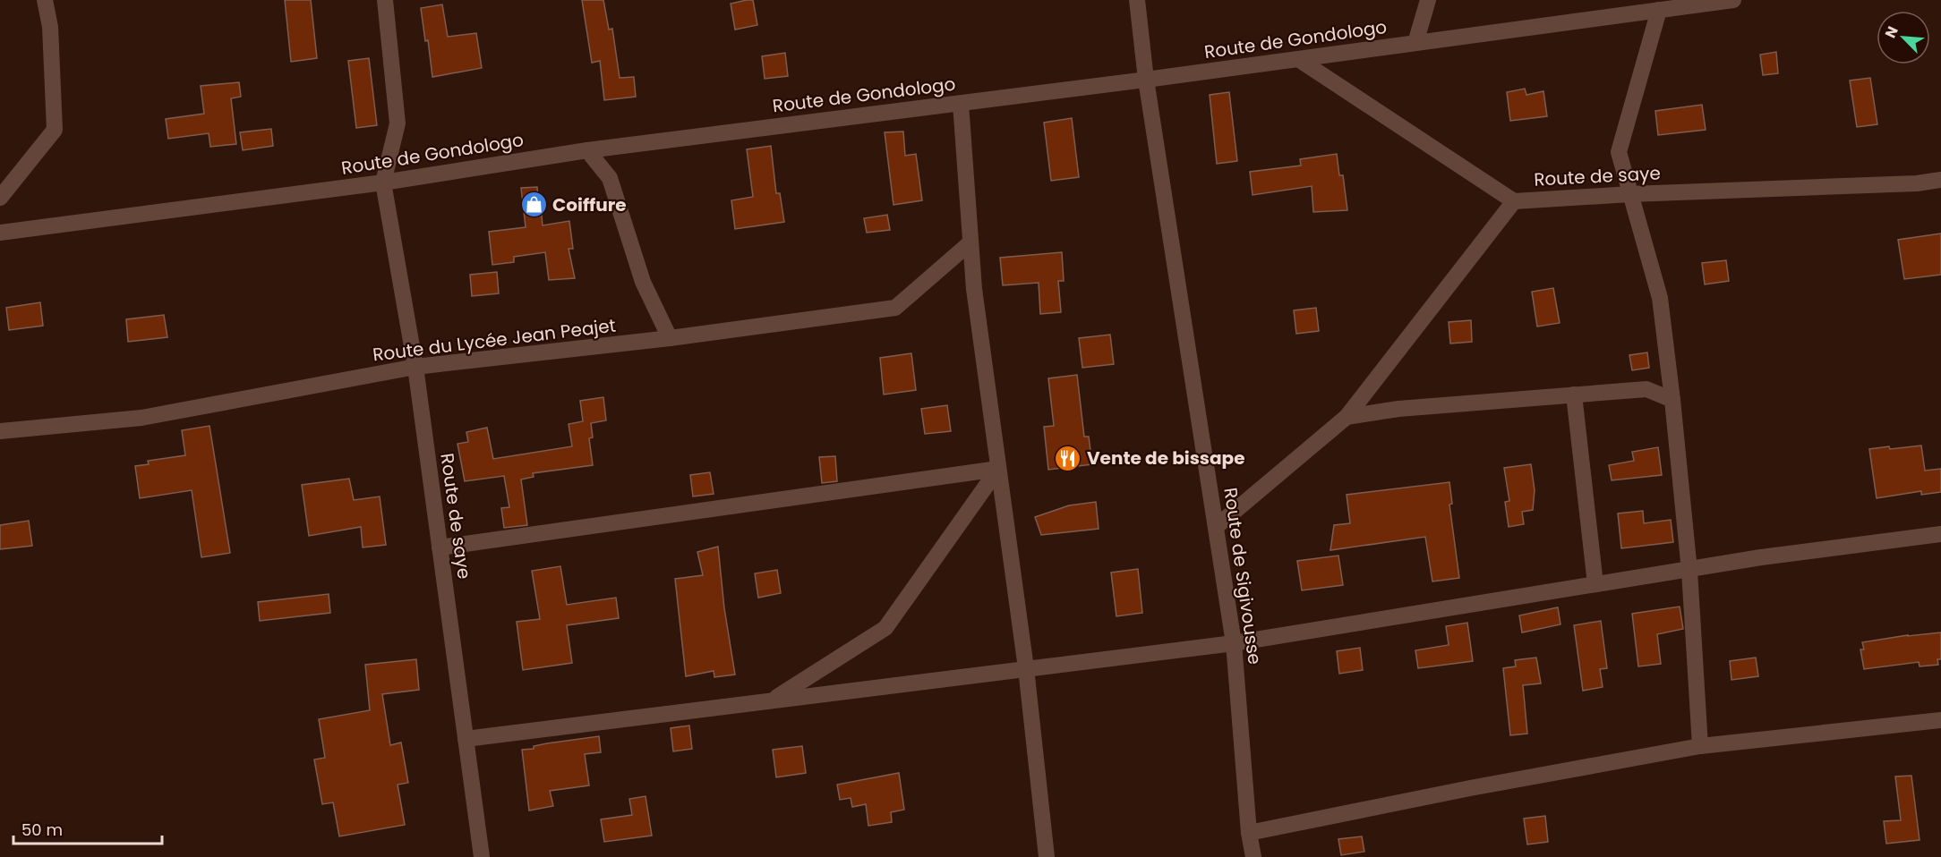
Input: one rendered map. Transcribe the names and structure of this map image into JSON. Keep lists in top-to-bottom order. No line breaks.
{"streets":{"street":["Route de Gondologo","Route de saye","Route du Lycée Jean Peajet","Route de Sigivousse"]},"crossings":[["Route de Gondologo","Route de saye"],["Route de Gondologo","Route de Sigivousse"],["Route de saye","Route du Lycée Jean Peajet"]],"places":{"shop":["Coiffure"],"restaurant":["Vente de bissape"]},"scale_bar":"50 m","north":"top left"}
